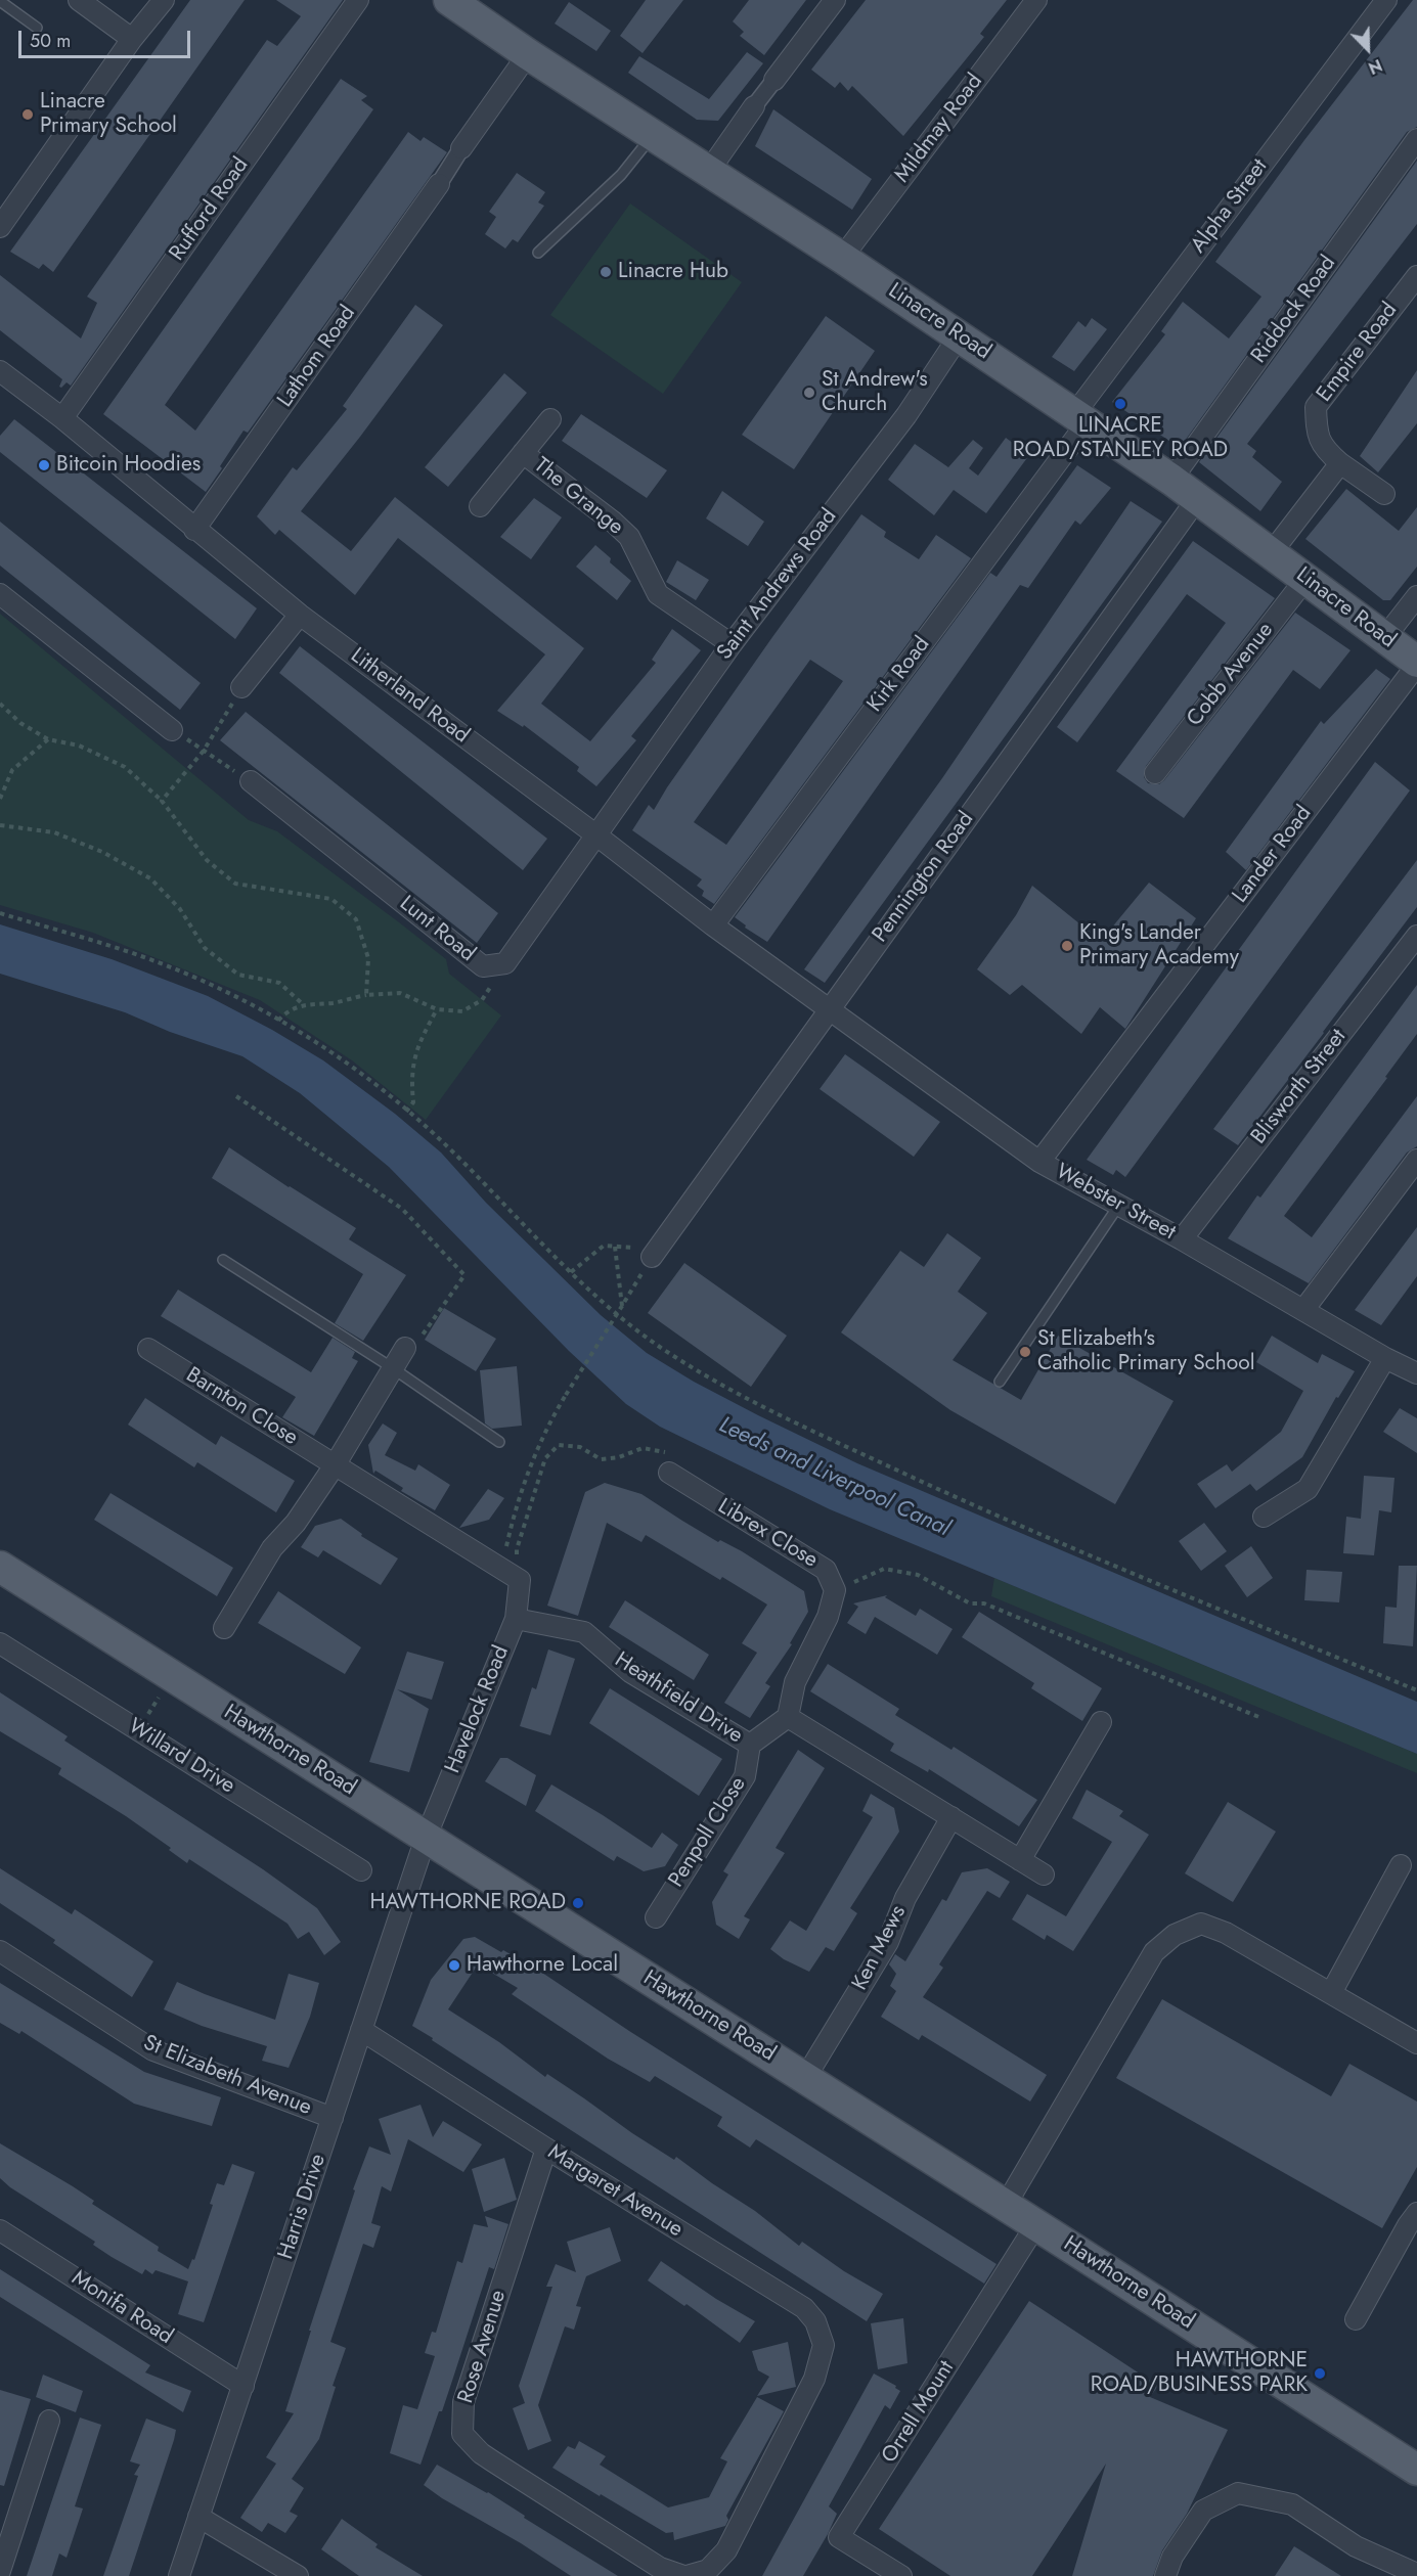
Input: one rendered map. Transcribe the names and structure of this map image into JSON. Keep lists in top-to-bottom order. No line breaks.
{"streets":{"main road":["Linacre Road","Hawthorne Road"],"street":["Mildmay Road","Alpha Street","Rufford Road","Riddock Road","Empire Road","Lathom Road","The Grange","Saint Andrews Road","Kirk Road","Cobb Avenue","Litherland Road","Lander Road","Pennington Road","Lunt Road","Blisworth Street","Webster Street","Barnton Close","Librex Close","Heathfield Drive","Havelock Road","Willard Drive","Penpoll Close","Ken Mews","St Elizabeth Avenue","Margaret Avenue","Harris Drive","Monifa Road","Rose Avenue","Orrell Mount"]},"crossings":[["Mildmay Road","Linacre Road"],["Alpha Street","Linacre Road"],["Alpha Street","Kirk Road"],["Rufford Road","Litherland Road"],["Riddock Road","Linacre Road"],["Linacre Road","Saint Andrews Road"],["Linacre Road","Kirk Road"],["Linacre Road","Cobb Avenue"],["Linacre Road","Lander Road"],["Linacre Road","Pennington Road"],["Lathom Road","Litherland Road"],["The Grange","Saint Andrews Road"],["Saint Andrews Road","Litherland Road"],["Saint Andrews Road","Lunt Road"],["Kirk Road","Litherland Road"],["Litherland Road","Pennington Road"],["Litherland Road","Lunt Road"],["Litherland Road","Webster Street"],["Lander Road","Webster Street"],["Pennington Road","Webster Street"],["Blisworth Street","Webster Street"],["Barnton Close","Havelock Road"],["Librex Close","Heathfield Drive"],["Heathfield Drive","Havelock Road"],["Heathfield Drive","Penpoll Close"],["Havelock Road","Hawthorne Road"],["Havelock Road","Harris Drive"],["Hawthorne Road","Ken Mews"],["Hawthorne Road","Harris Drive"],["Hawthorne Road","Orrell Mount"],["St Elizabeth Avenue","Harris Drive"],["Margaret Avenue","Harris Drive"],["Margaret Avenue","Rose Avenue"],["Harris Drive","Monifa Road"]],"water":["Leeds and Liverpool Canal"],"places":["Linacre Primary School","Linacre Hub","St Andrew's Church","LINACRE ROAD/STANLEY ROAD","Bitcoin Hoodies","King's Lander Primary Academy","St Elizabeth's Catholic Primary School","HAWTHORNE ROAD","Hawthorne Local","HAWTHORNE ROAD/BUSINESS PARK"],"scale_bar":"50 m","north":"bottom right"}
